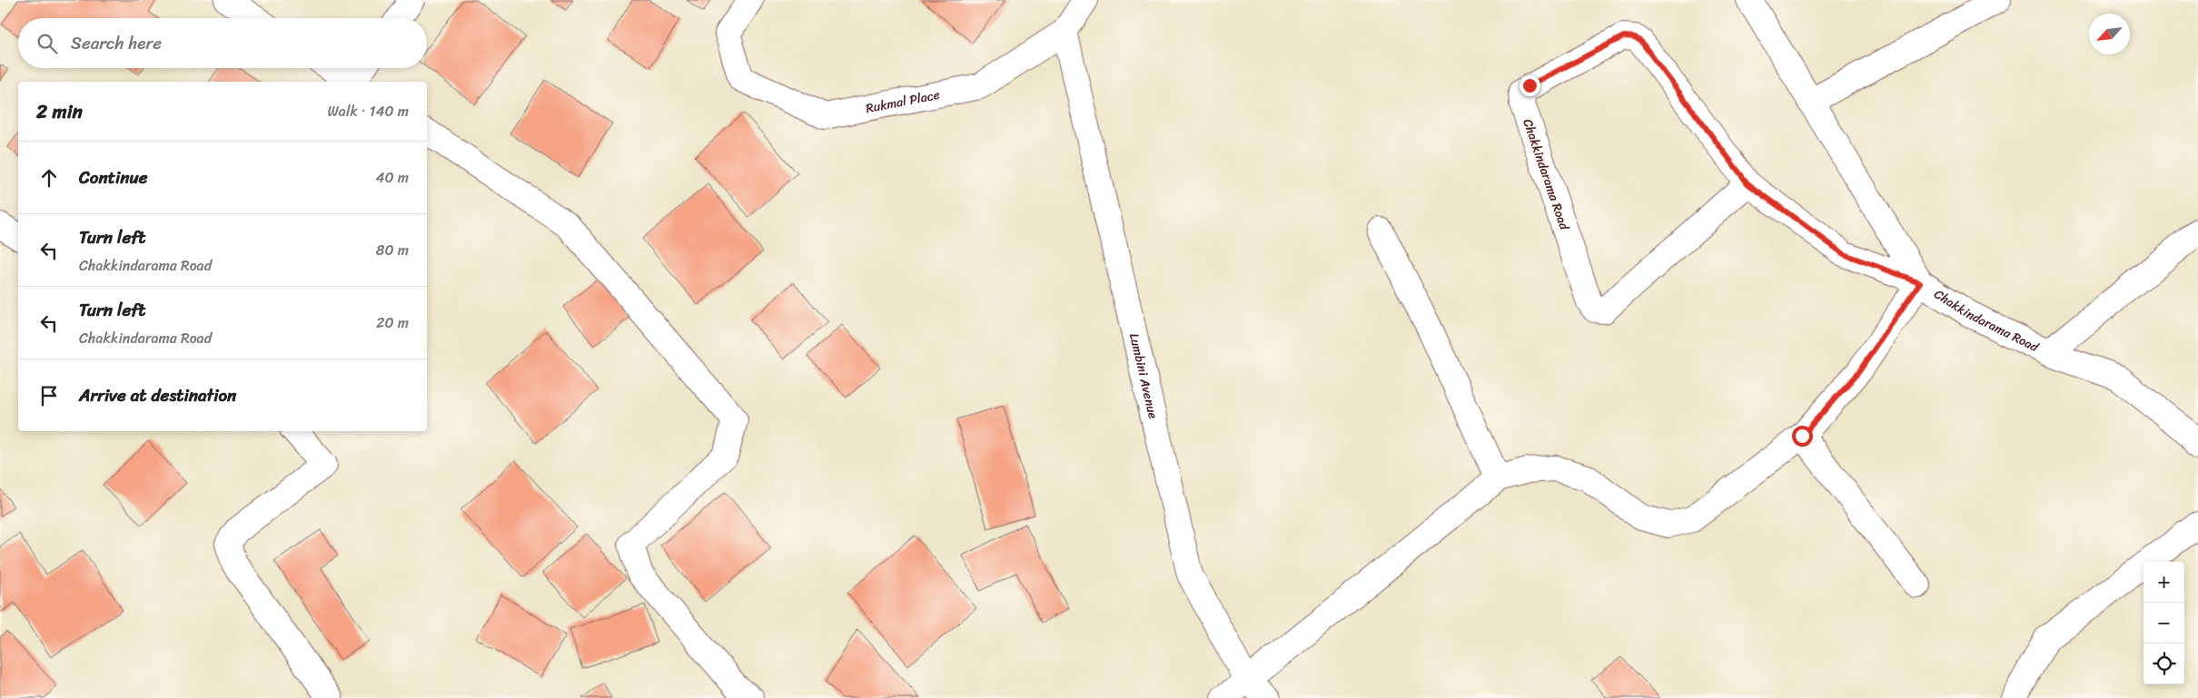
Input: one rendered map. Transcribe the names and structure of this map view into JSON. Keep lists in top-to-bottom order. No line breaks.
{"streets":{"street":["Rukmal Place","Chakkindarama Road","Lumbini Avenue"]},"crossings":[["Rukmal Place","Lumbini Avenue"]],"north":"bottom left","page":{"search":"Search here","heading":["2 min","Walk · 140 m"],"list":[["Continue","40 m"],["Turn left","Chakkindarama Road","80 m"],["Turn left","Chakkindarama Road","20 m"],"Arrive at destination"],"map_buttons":["+","−"]}}
